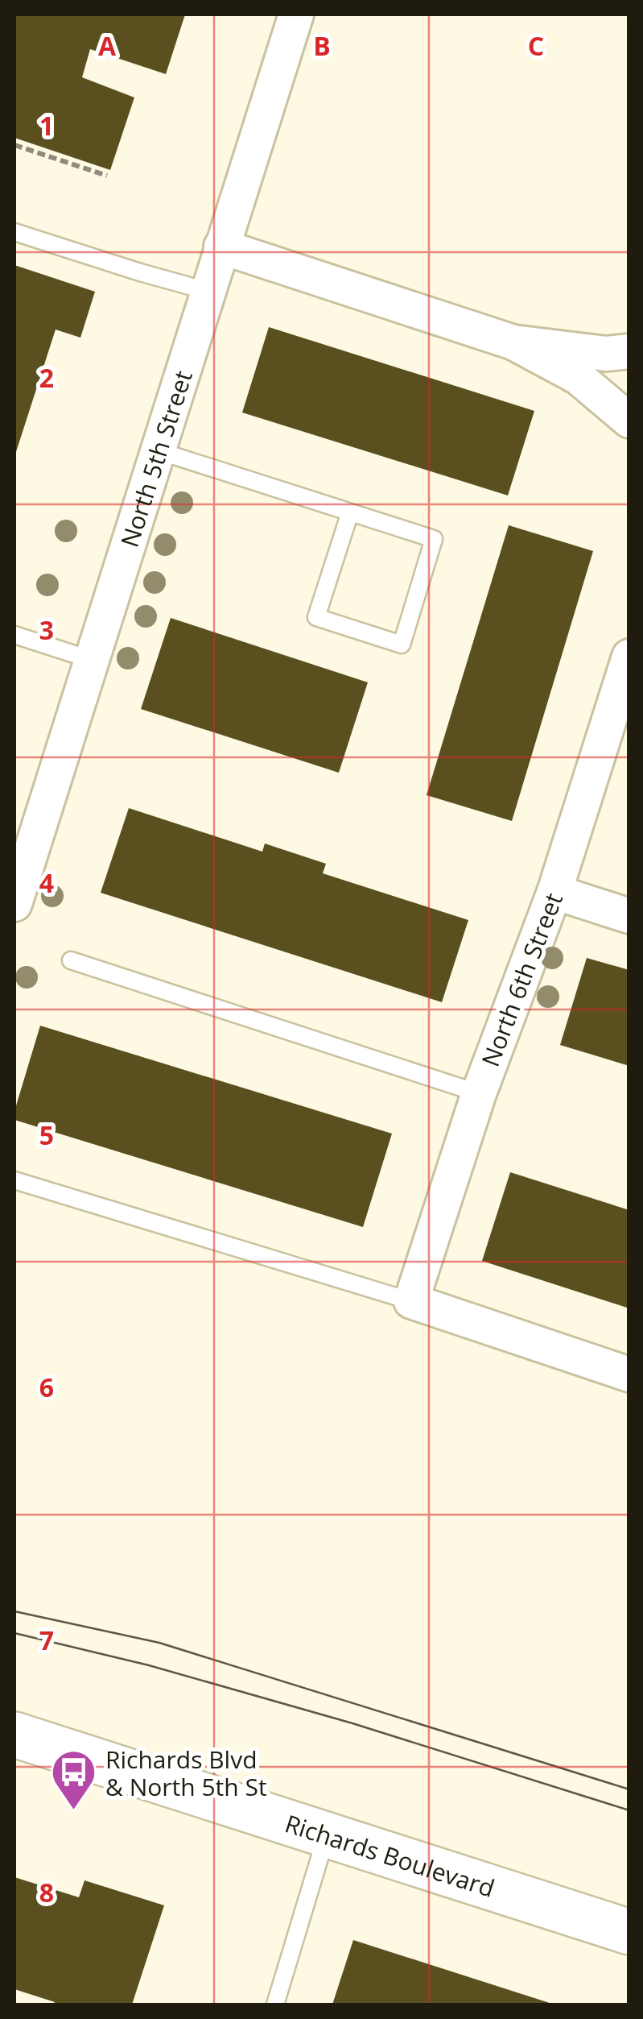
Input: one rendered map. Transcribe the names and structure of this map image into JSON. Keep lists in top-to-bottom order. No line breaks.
{"streets":{"main road":["Richards Boulevard"],"street":["North 5th Street","North 6th Street"]},"places":{"bus stop":["Richards Blvd & North 5th St"]},"grid":{"columns":["A","B","C"],"rows":["1","2","3","4","5","6","7","8"]}}
